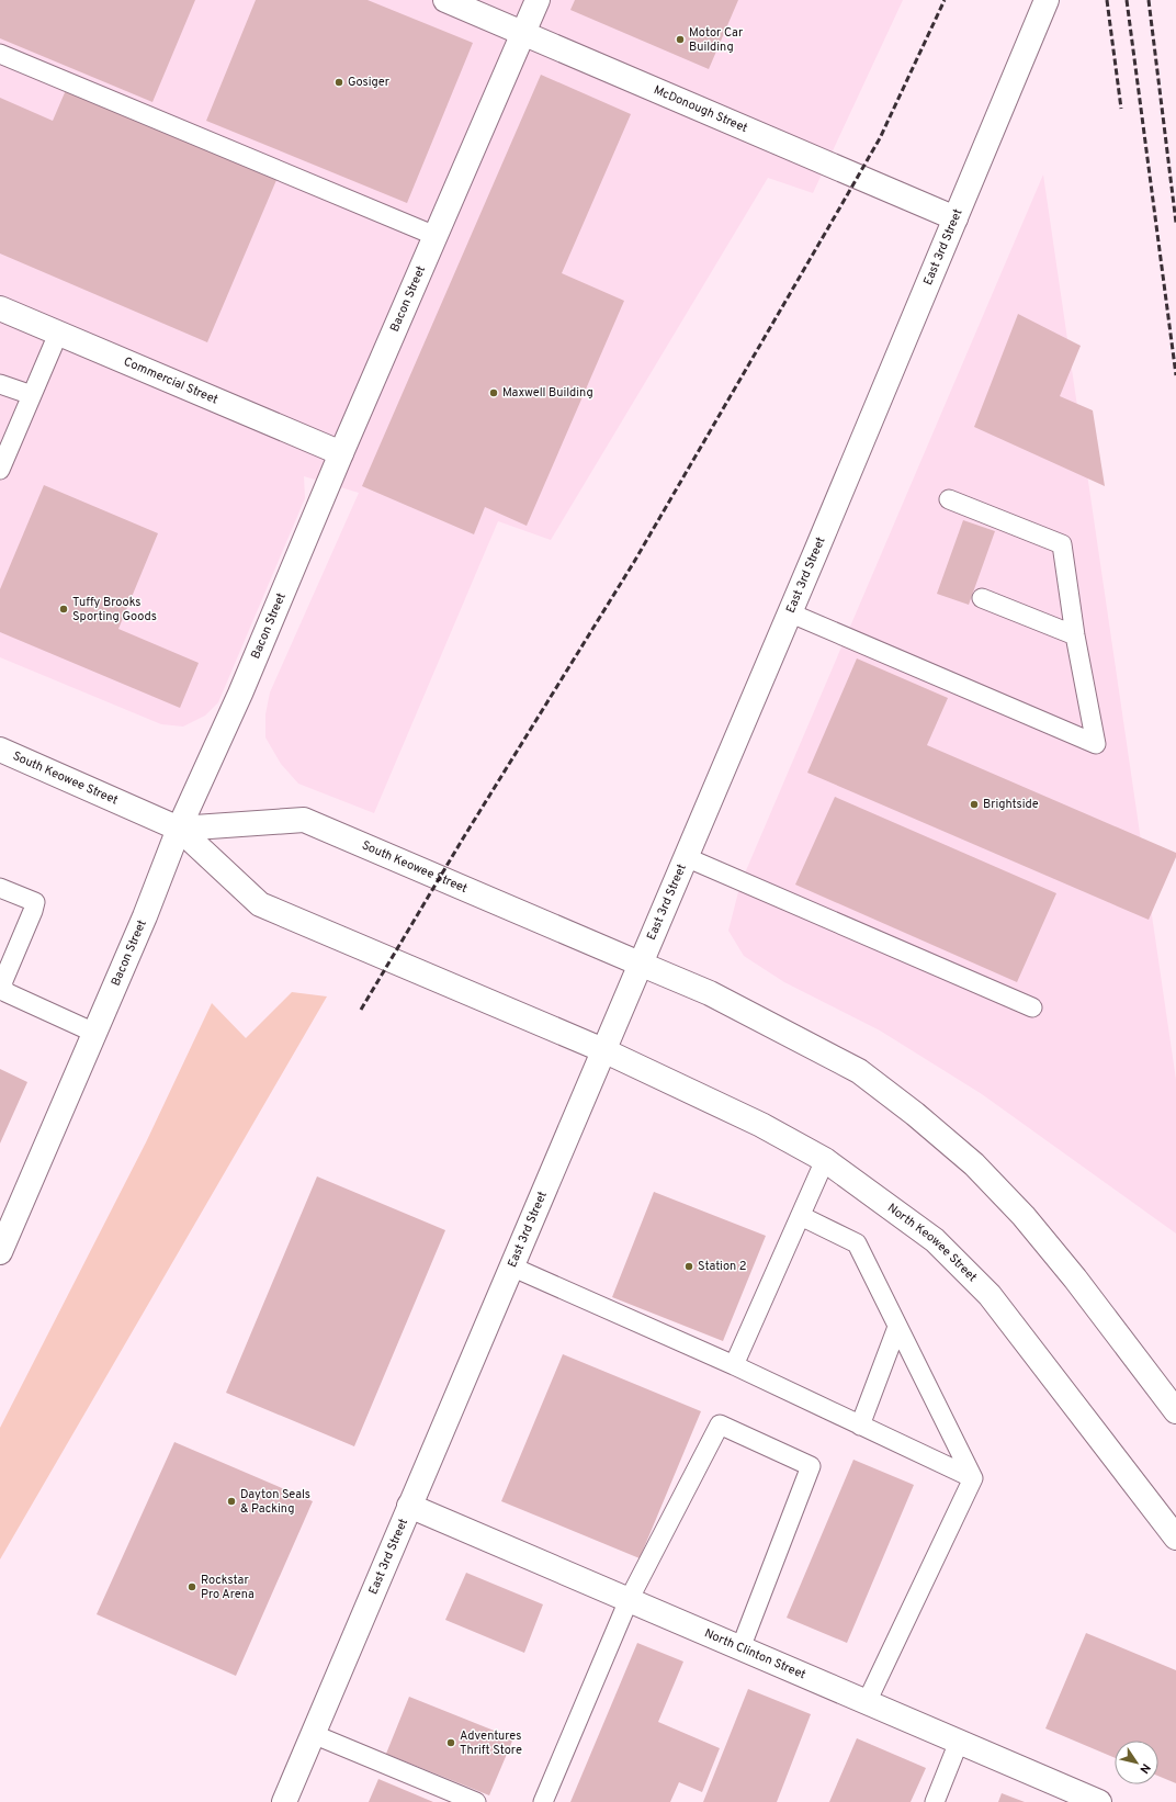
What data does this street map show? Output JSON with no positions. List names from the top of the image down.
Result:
{
  "streets": {
    "main road": [
      "McDonough Street",
      "East 3rd Street",
      "Bacon Street",
      "Commercial Street",
      "South Keowee Street",
      "North Keowee Street",
      "North Clinton Street"
    ]
  },
  "crossings": [
    ["McDonough Street", "East 3rd Street"],
    ["McDonough Street", "Bacon Street"],
    ["East 3rd Street", "South Keowee Street"],
    ["East 3rd Street", "North Keowee Street"],
    ["East 3rd Street", "North Clinton Street"],
    ["Bacon Street", "Commercial Street"],
    ["Bacon Street", "South Keowee Street"],
    ["South Keowee Street", "North Keowee Street"]
  ],
  "places": [
    "Motor Car Building",
    "Gosiger",
    "Maxwell Building",
    "Tuffy Brooks Sporting Goods",
    "Brightside",
    "Station 2",
    "Dayton Seals & Packing",
    "Rockstar Pro Arena",
    "Adventures Thrift Store"
  ],
  "north": "bottom right"
}
